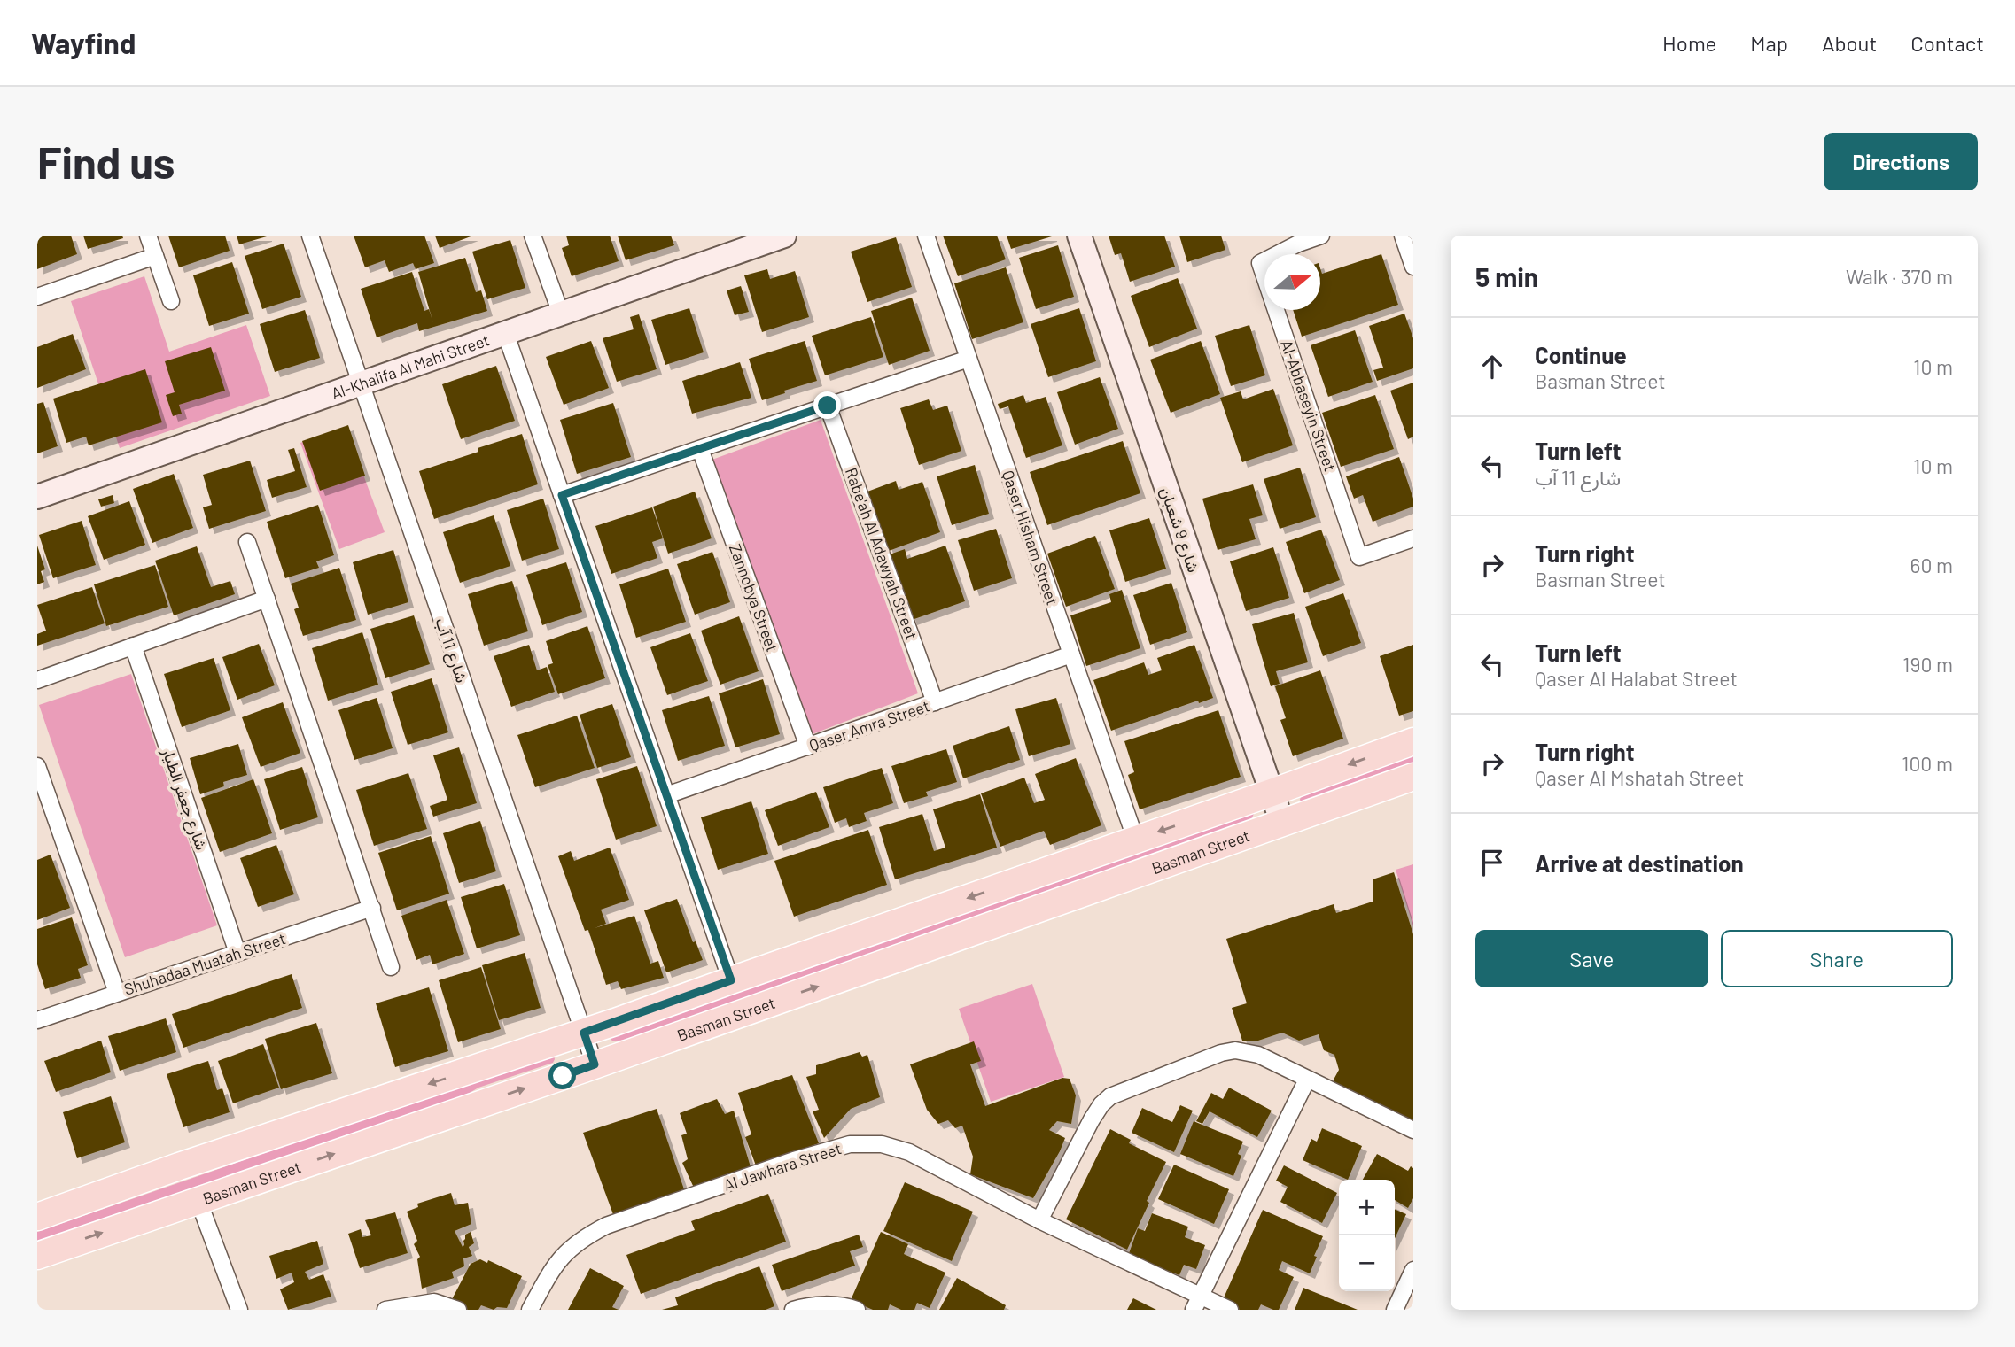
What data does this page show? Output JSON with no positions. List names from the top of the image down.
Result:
{
  "streets": {
    "main road": ["Basman Street"],
    "street": [
      "Al-Khalifa Al Mahi Street",
      "Al-Abbaseyin Street",
      "شارع 9 شعبان",
      "Qaser Hisham Street",
      "Rabe'ah Al Adawyah Street",
      "Zannobya Street",
      "شارع 11 آب",
      "Qaser Amra Street",
      "شارع جعفر الطيار",
      "Shuhadaa Muatah Street",
      "Al Jawhara Street"
    ]
  },
  "crossings": [
    ["Al-Khalifa Al Mahi Street", "شارع 11 آب"],
    ["شارع 9 شعبان", "Basman Street"],
    ["Qaser Hisham Street", "Qaser Amra Street"],
    ["Qaser Hisham Street", "Basman Street"],
    ["Rabe'ah Al Adawyah Street", "Qaser Amra Street"],
    ["Zannobya Street", "Qaser Amra Street"],
    ["شارع 11 آب", "Basman Street"],
    ["شارع جعفر الطيار", "Shuhadaa Muatah Street"]
  ],
  "north": "right",
  "page": {
    "header": "Wayfind",
    "nav": [
      "Home",
      "Map",
      "About",
      "Contact"
    ],
    "buttons": [
      "Directions",
      ["Save", "Share"]
    ],
    "title": "Find us",
    "heading": ["5 min", "Walk · 370 m"],
    "list": [
      ["Continue", "Basman Street", "10 m"],
      ["Turn left", "شارع 11 آب", "10 m"],
      ["Turn right", "Basman Street", "60 m"],
      ["Turn left", "Qaser Al Halabat Street", "190 m"],
      ["Turn right", "Qaser Al Mshatah Street", "100 m"],
      "Arrive at destination"
    ],
    "map_buttons": ["+", "−"]
  }
}
